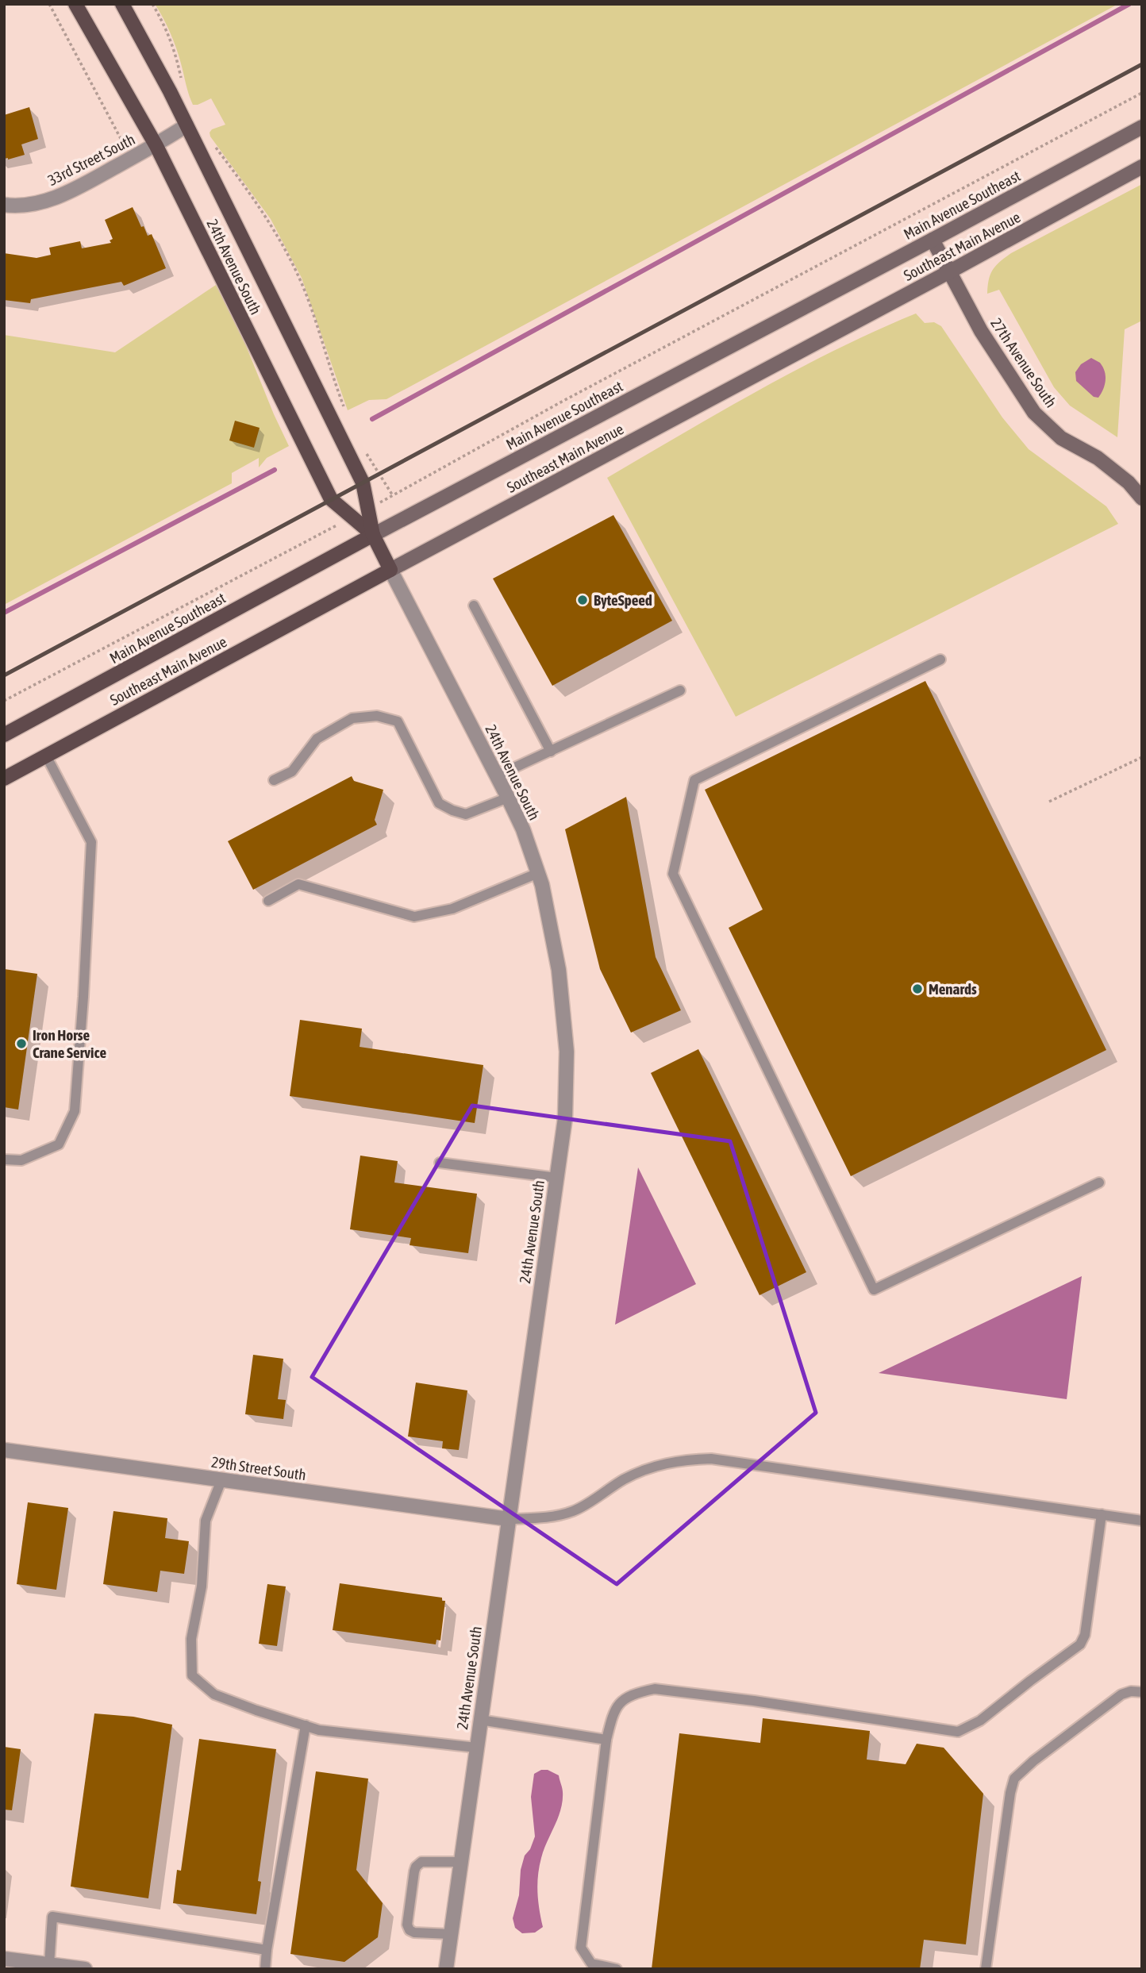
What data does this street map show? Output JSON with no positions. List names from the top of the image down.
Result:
{
  "streets": {
    "main road": [
      "Main Avenue Southeast",
      "Southeast Main Avenue",
      "24th Avenue South",
      "27th Avenue South"
    ],
    "street": ["33rd Street South", "29th Street South"]
  },
  "crossings": [
    ["33rd Street South", "24th Avenue South"],
    ["Main Avenue Southeast", "24th Avenue South"],
    ["Main Avenue Southeast", "27th Avenue South"],
    ["Southeast Main Avenue", "24th Avenue South"],
    ["Southeast Main Avenue", "27th Avenue South"],
    ["24th Avenue South", "29th Street South"]
  ],
  "places": ["ByteSpeed", "Menards", "Iron Horse Crane Service"]
}
